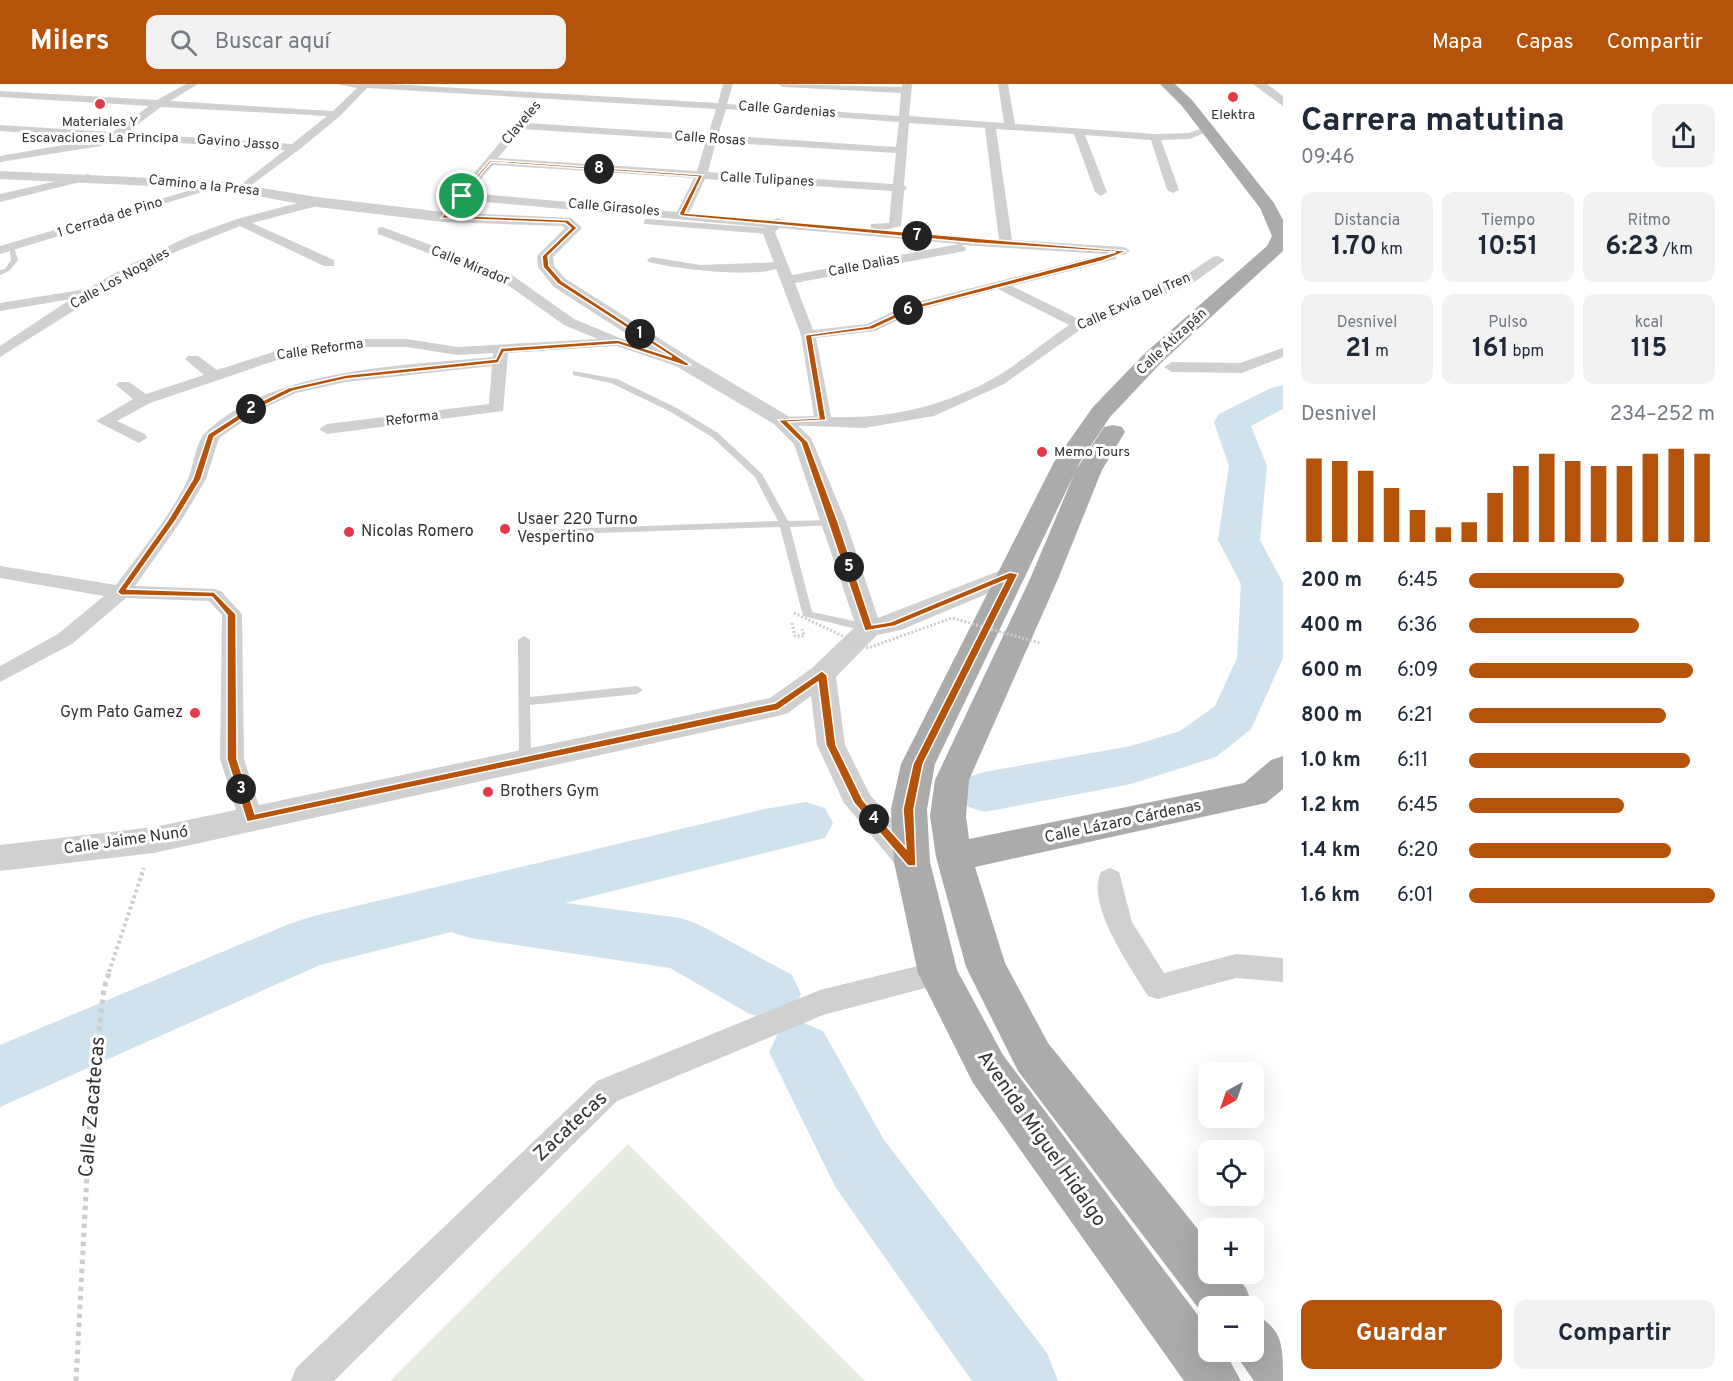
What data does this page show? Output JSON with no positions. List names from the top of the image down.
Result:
{
  "streets": {
    "main road": ["Calle Atizapán", "Calle Lázaro Cárdenas", "Avenida Miguel Hidalgo"],
    "street": [
      "Calle Gardenias",
      "Claveles",
      "Calle Rosas",
      "Gavino Jasso",
      "Calle Tulipanes",
      "Camino a la Presa",
      "Calle Girasoles",
      "1 Cerrada de Pino",
      "Calle Mirador",
      "Calle Dalias",
      "Calle Los Nogales",
      "Calle Exvía Del Tren",
      "Calle Reforma",
      "Reforma",
      "Calle Jaime Nunó",
      "Zacatecas"
    ],
    "path": ["Calle Zacatecas"]
  },
  "crossings": [
    ["Calle Gardenias", "Claveles"],
    ["Calle Gardenias", "Calle Atizapán"],
    ["Claveles", "Calle Rosas"],
    ["Claveles", "Calle Tulipanes"],
    ["Claveles", "Camino a la Presa"],
    ["Claveles", "Calle Girasoles"],
    ["Camino a la Presa", "1 Cerrada de Pino"],
    ["Camino a la Presa", "Calle Los Nogales"],
    ["Calle Girasoles", "Calle Dalias"],
    ["Calle Mirador", "Calle Reforma"],
    ["Calle Atizapán", "Avenida Miguel Hidalgo"],
    ["Calle Reforma", "Reforma"],
    ["Calle Jaime Nunó", "Calle Zacatecas"],
    ["Zacatecas", "Avenida Miguel Hidalgo"]
  ],
  "places": [
    "Elektra",
    "Materiales Y Escavaciones La Principa",
    "Memo Tours",
    "Usaer 220 Turno Vespertino",
    "Nicolas Romero",
    "Gym Pato Gamez",
    "Brothers Gym"
  ],
  "north": "bottom left",
  "page": {
    "header": "Milers",
    "search": "Buscar aquí",
    "nav": ["Mapa", "Capas", "Compartir"],
    "heading": ["Carrera matutina", "09:46"],
    "pins": [
      "8",
      "7",
      "6",
      "1",
      "2",
      "5",
      "3",
      "4"
    ],
    "stats": [
      ["Distancia", "1.70 km"],
      ["Tiempo", "10:51"],
      ["Ritmo", "6:23 /km"],
      ["Desnivel", "21 m"],
      ["Pulso", "161 bpm"],
      ["kcal", "115"]
    ],
    "chart": ["Desnivel", "234–252 m"],
    "list": [
      {
        "name": "200 m",
        "note": "6:45"
      },
      {
        "name": "400 m",
        "note": "6:36"
      },
      {
        "name": "600 m",
        "note": "6:09"
      },
      {
        "name": "800 m",
        "note": "6:21"
      },
      {
        "name": "1.0 km",
        "note": "6:11"
      },
      {
        "name": "1.2 km",
        "note": "6:45"
      },
      {
        "name": "1.4 km",
        "note": "6:20"
      },
      {
        "name": "1.6 km",
        "note": "6:01"
      }
    ],
    "map_buttons": ["+", "−"],
    "buttons": ["Guardar", "Compartir"]
  }
}
